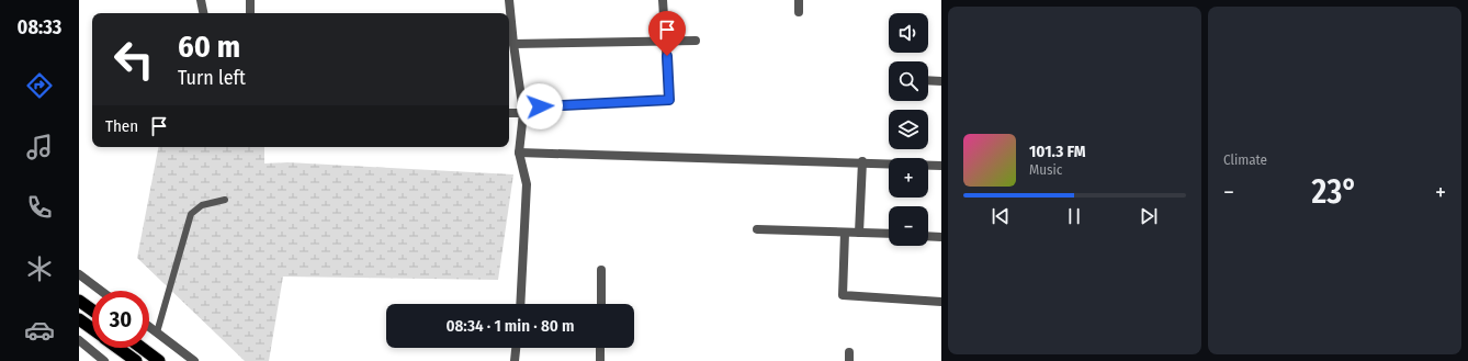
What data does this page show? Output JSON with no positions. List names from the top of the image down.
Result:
{
  "page": {
    "tabs": "08:33",
    "tile": "Climate",
    "map_buttons": ["+", "−"],
    "turn": ["60 m", "Turn left"],
    "then": "Then",
    "song": ["101.3 FM", "Music"],
    "heat": ["−", "23°", "+"],
    "limit": "30",
    "trip": "08:34 · 1 min · 80 m"
  }
}
